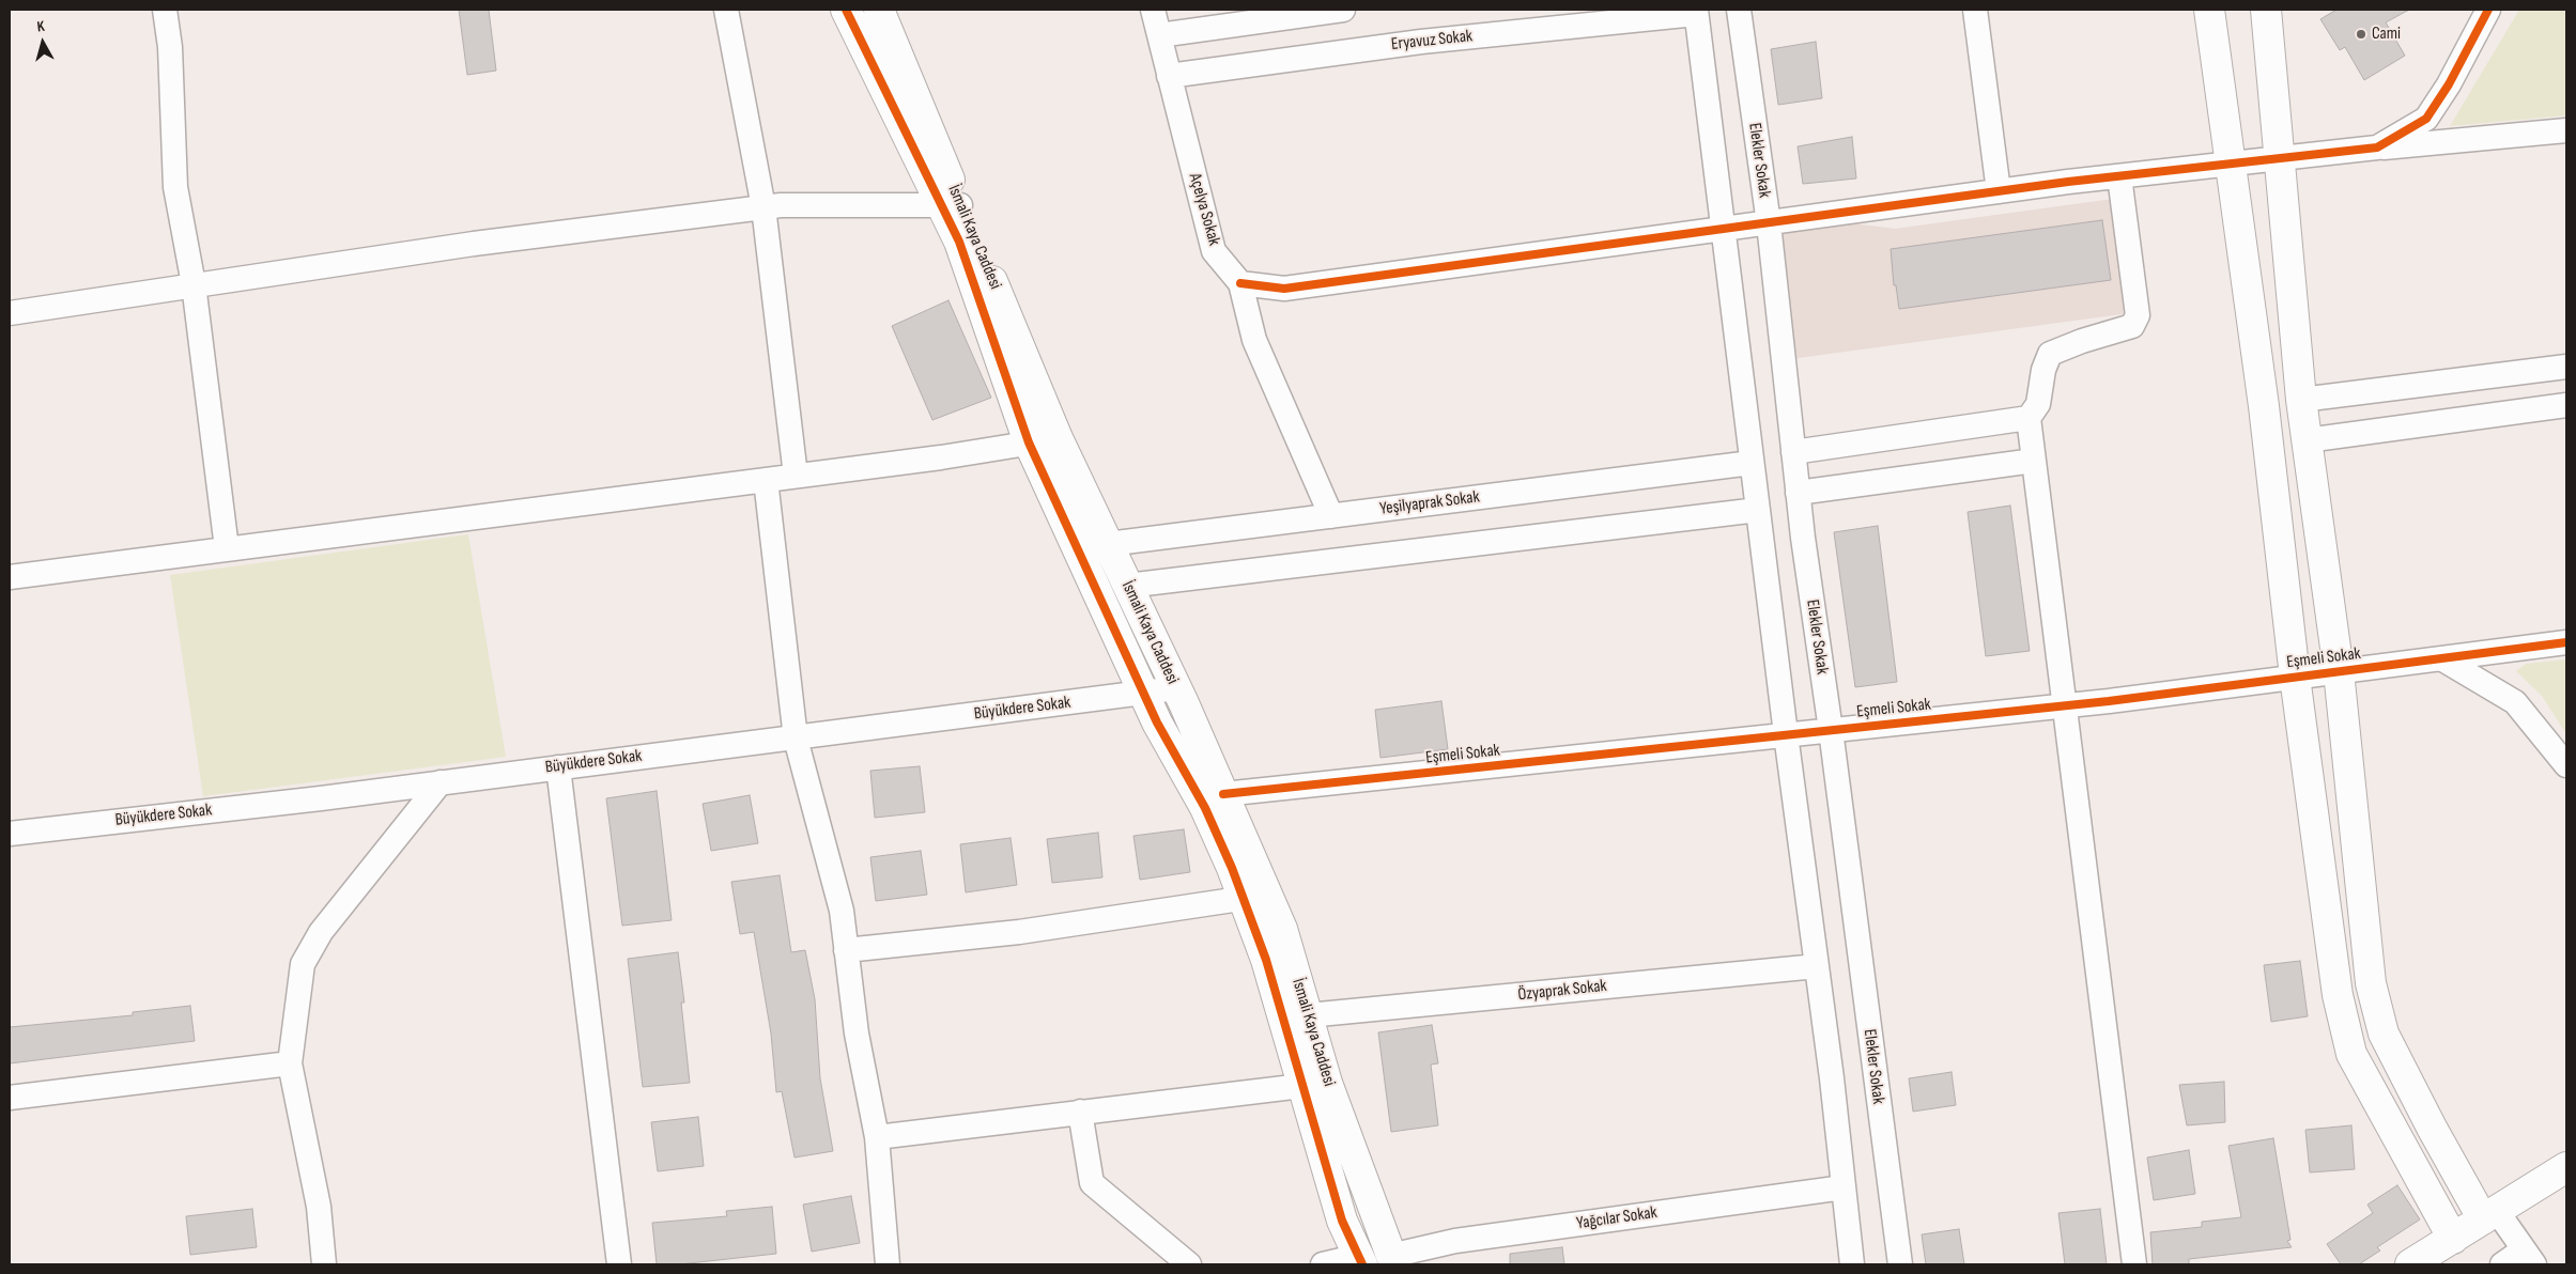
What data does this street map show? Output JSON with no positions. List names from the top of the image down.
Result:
{
  "streets": {
    "street": [
      "Eryavuz Sokak",
      "Elekler Sokak",
      "Açelya Sokak",
      "İsmali Kaya Caddesi",
      "Yeşilyaprak Sokak",
      "Eşmeli Sokak",
      "Büyükdere Sokak",
      "Özyaprak Sokak",
      "Yağcılar Sokak"
    ]
  },
  "crossings": [
    ["Eryavuz Sokak", "Açelya Sokak"],
    ["Elekler Sokak", "Eşmeli Sokak"],
    ["Açelya Sokak", "Yeşilyaprak Sokak"],
    ["İsmali Kaya Caddesi", "Yeşilyaprak Sokak"],
    ["İsmali Kaya Caddesi", "Eşmeli Sokak"],
    ["İsmali Kaya Caddesi", "Büyükdere Sokak"],
    ["İsmali Kaya Caddesi", "Özyaprak Sokak"],
    ["İsmali Kaya Caddesi", "Yağcılar Sokak"]
  ],
  "places": ["Cami"],
  "north": "top"
}
